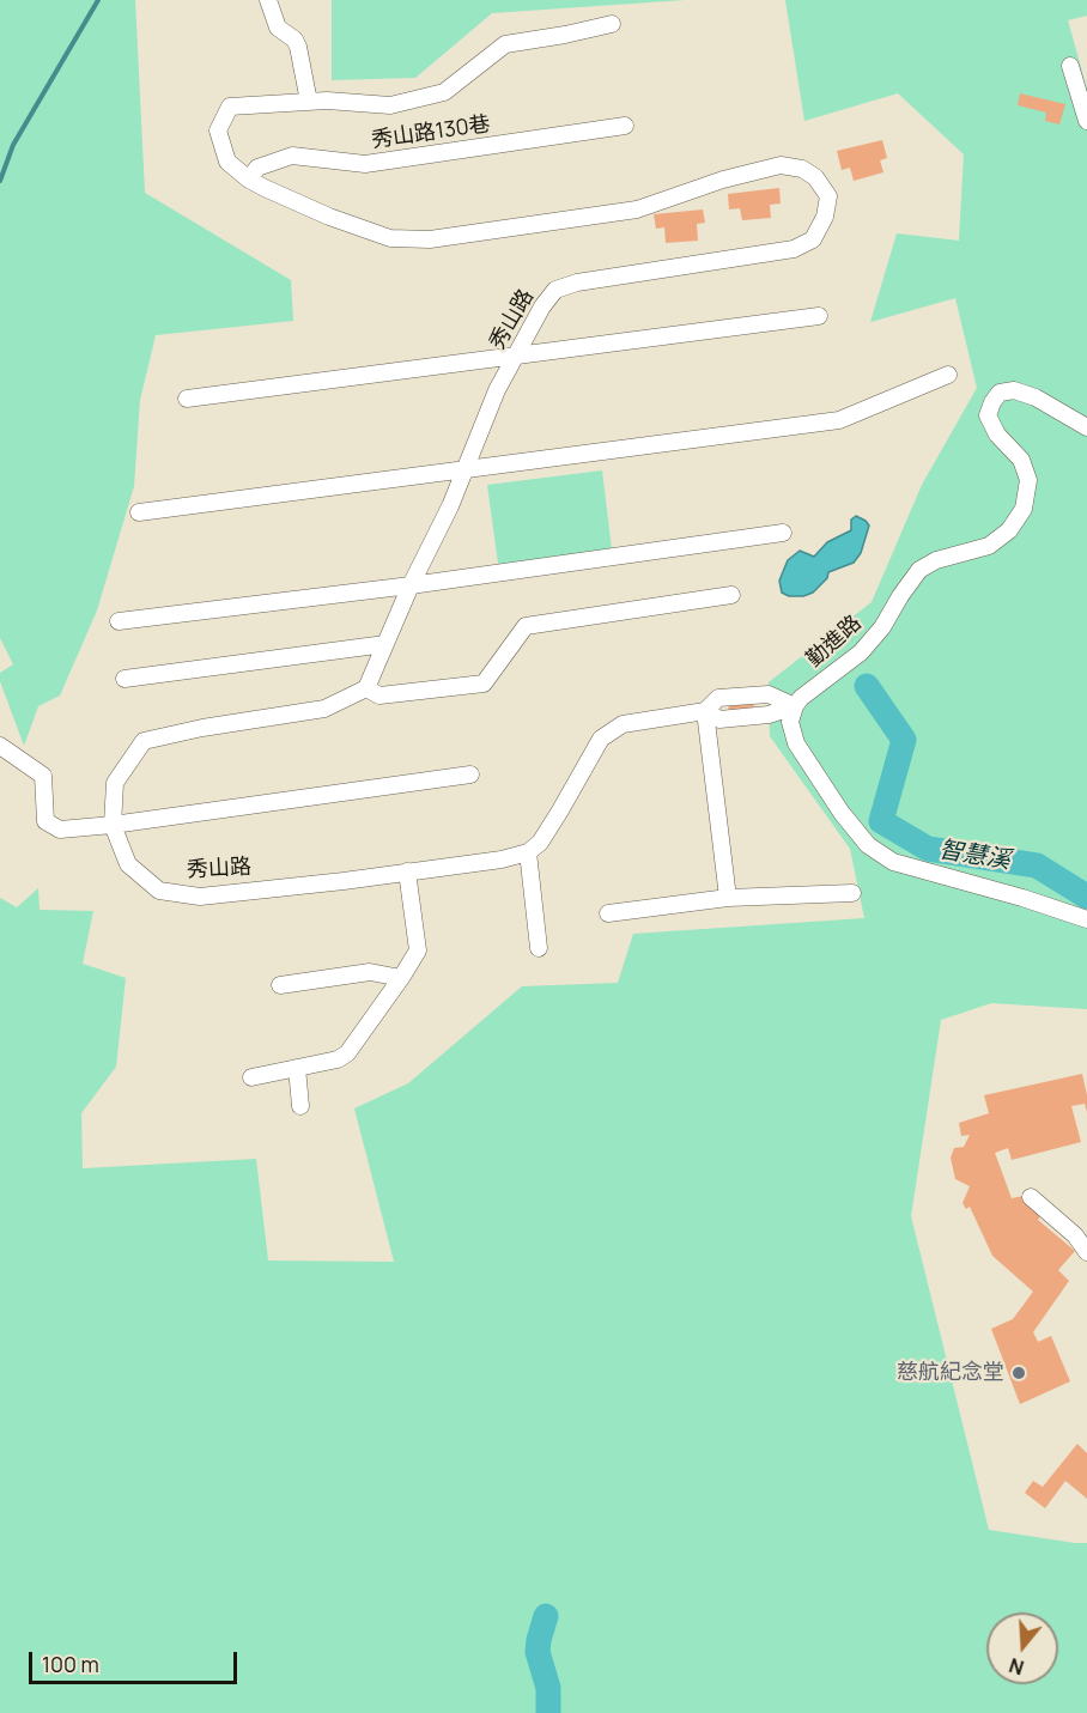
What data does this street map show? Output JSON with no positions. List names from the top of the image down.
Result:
{
  "streets": {
    "street": ["秀山路130巷", "秀山路", "勤進路"]
  },
  "crossings": [
    ["秀山路130巷", "秀山路"]
  ],
  "water": ["智慧溪"],
  "places": ["慈航紀念堂"],
  "scale_bar": "100 m",
  "north": "bottom"
}
